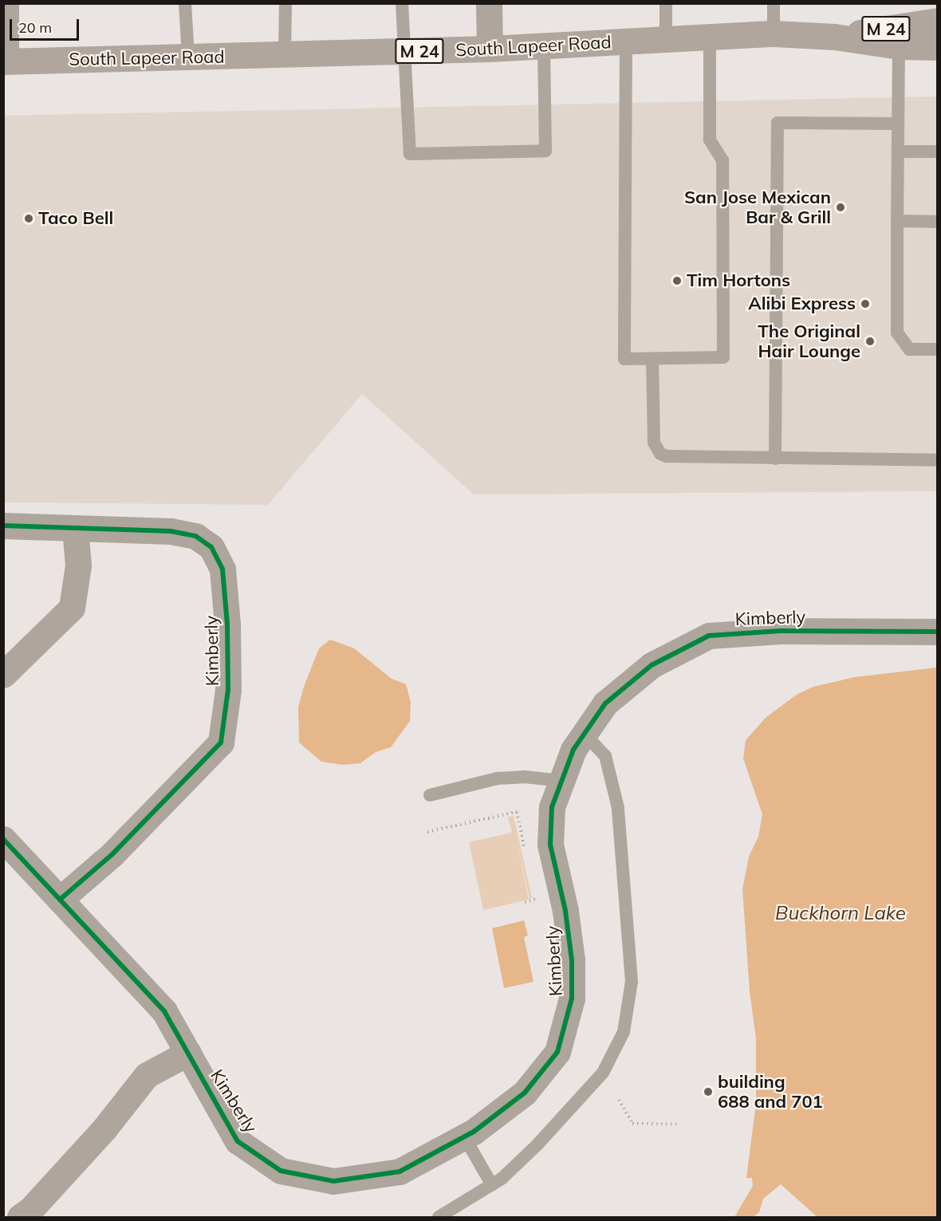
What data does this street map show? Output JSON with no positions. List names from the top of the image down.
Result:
{
  "streets": {
    "main road": ["M 24", "South Lapeer Road"],
    "street": ["Kimberly"]
  },
  "water": ["Buckhorn Lake"],
  "places": [
    "San Jose Mexican Bar & Grill",
    "Taco Bell",
    "Tim Hortons",
    "Alibi Express",
    "The Original Hair Lounge",
    "building 688 and 701"
  ],
  "scale_bar": "20 m"
}
